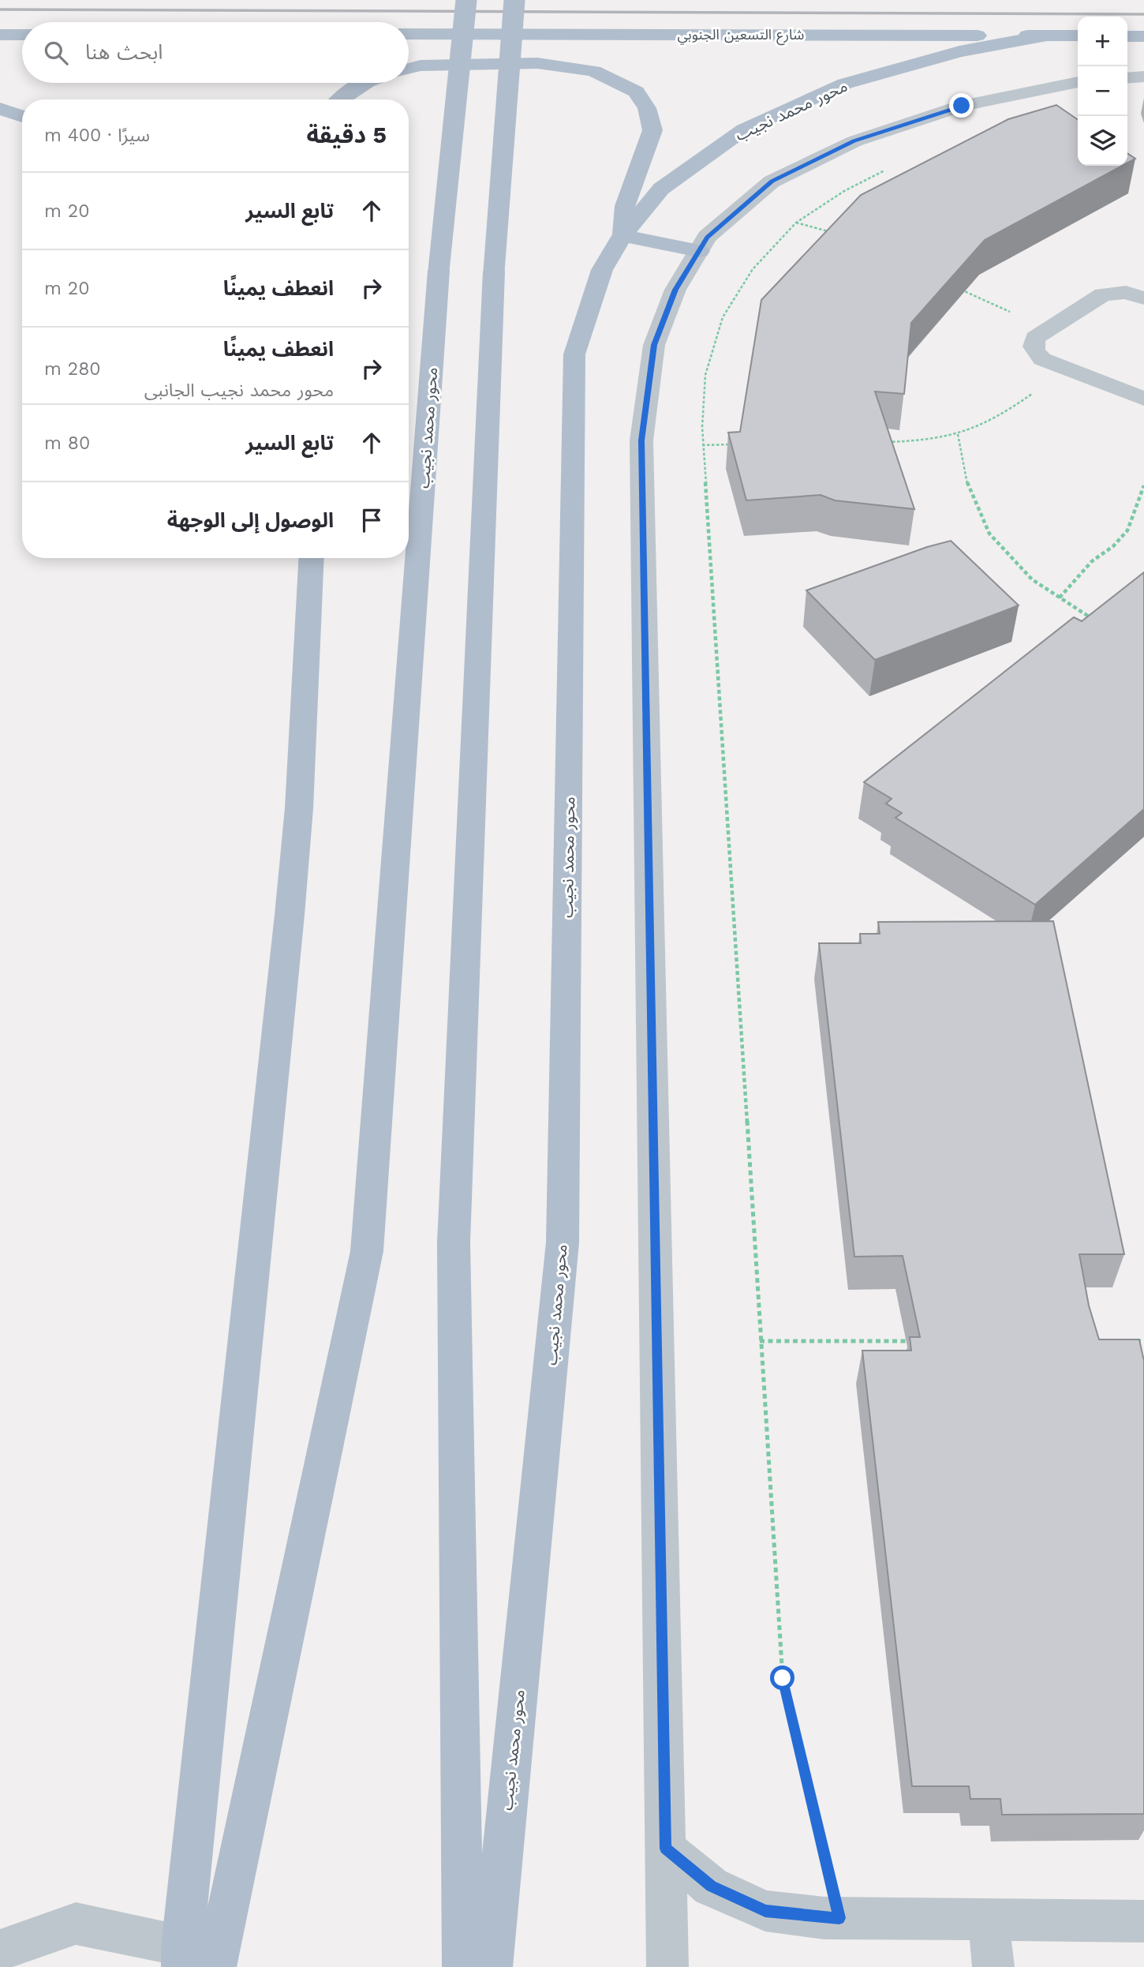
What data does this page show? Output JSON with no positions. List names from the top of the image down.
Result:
{
  "streets": {
    "main road": ["شارع التسعين الجنوبي", "محور محمد نجيب"]
  },
  "crossings": [
    ["شارع التسعين الجنوبي", "محور محمد نجيب"]
  ],
  "page": {
    "map_buttons": ["+", "−"],
    "search": "ابحث هنا",
    "heading": ["5 دقيقة", "سيرًا · 400 m"],
    "list": [
      ["تابع السير", "20 m"],
      ["انعطف يمينًا", "20 m"],
      ["انعطف يمينًا", "محور محمد نجيب الجانبى", "280 m"],
      ["تابع السير", "80 m"],
      "الوصول إلى الوجهة"
    ]
  }
}
